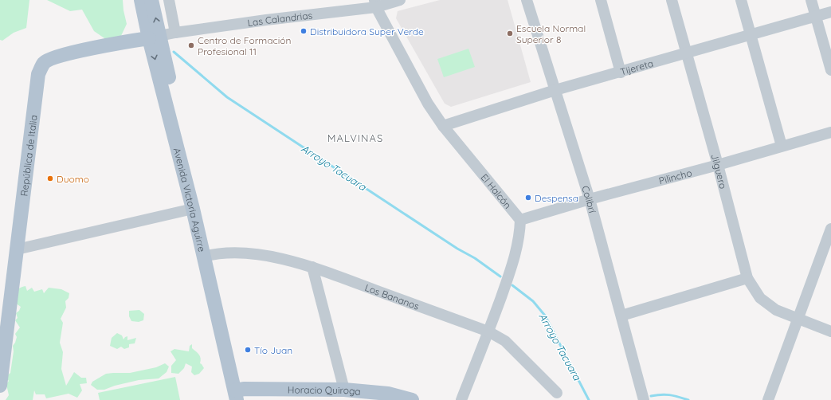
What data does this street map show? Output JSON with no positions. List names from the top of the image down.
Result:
{
  "streets": {
    "main road": ["República de Italia", "Avenida Victoria Aguirre", "Horacio Quiroga"],
    "street": [
      "Las Calandrias",
      "Tijereta",
      "Jilguero",
      "Pilincho",
      "El Halcón",
      "Colibrí",
      "Los Bananos"
    ]
  },
  "crossings": [
    ["Las Calandrias", "República de Italia"],
    ["Las Calandrias", "El Halcón"],
    ["Las Calandrias", "Avenida Victoria Aguirre"],
    ["Tijereta", "Jilguero"],
    ["Tijereta", "El Halcón"],
    ["Tijereta", "Colibrí"],
    ["República de Italia", "Avenida Victoria Aguirre"],
    ["Jilguero", "Pilincho"],
    ["Pilincho", "El Halcón"],
    ["Pilincho", "Colibrí"],
    ["Avenida Victoria Aguirre", "Los Bananos"],
    ["Avenida Victoria Aguirre", "Horacio Quiroga"]
  ],
  "districts": ["MALVINAS"],
  "water": ["Arroyo Tacuara"],
  "places": [
    "Distribuidora Super Verde",
    "Escuela Normal Superior 8",
    "Centro de Formación Profesional 11",
    "Duomo",
    "Despensa",
    "Tío Juan"
  ]
}
